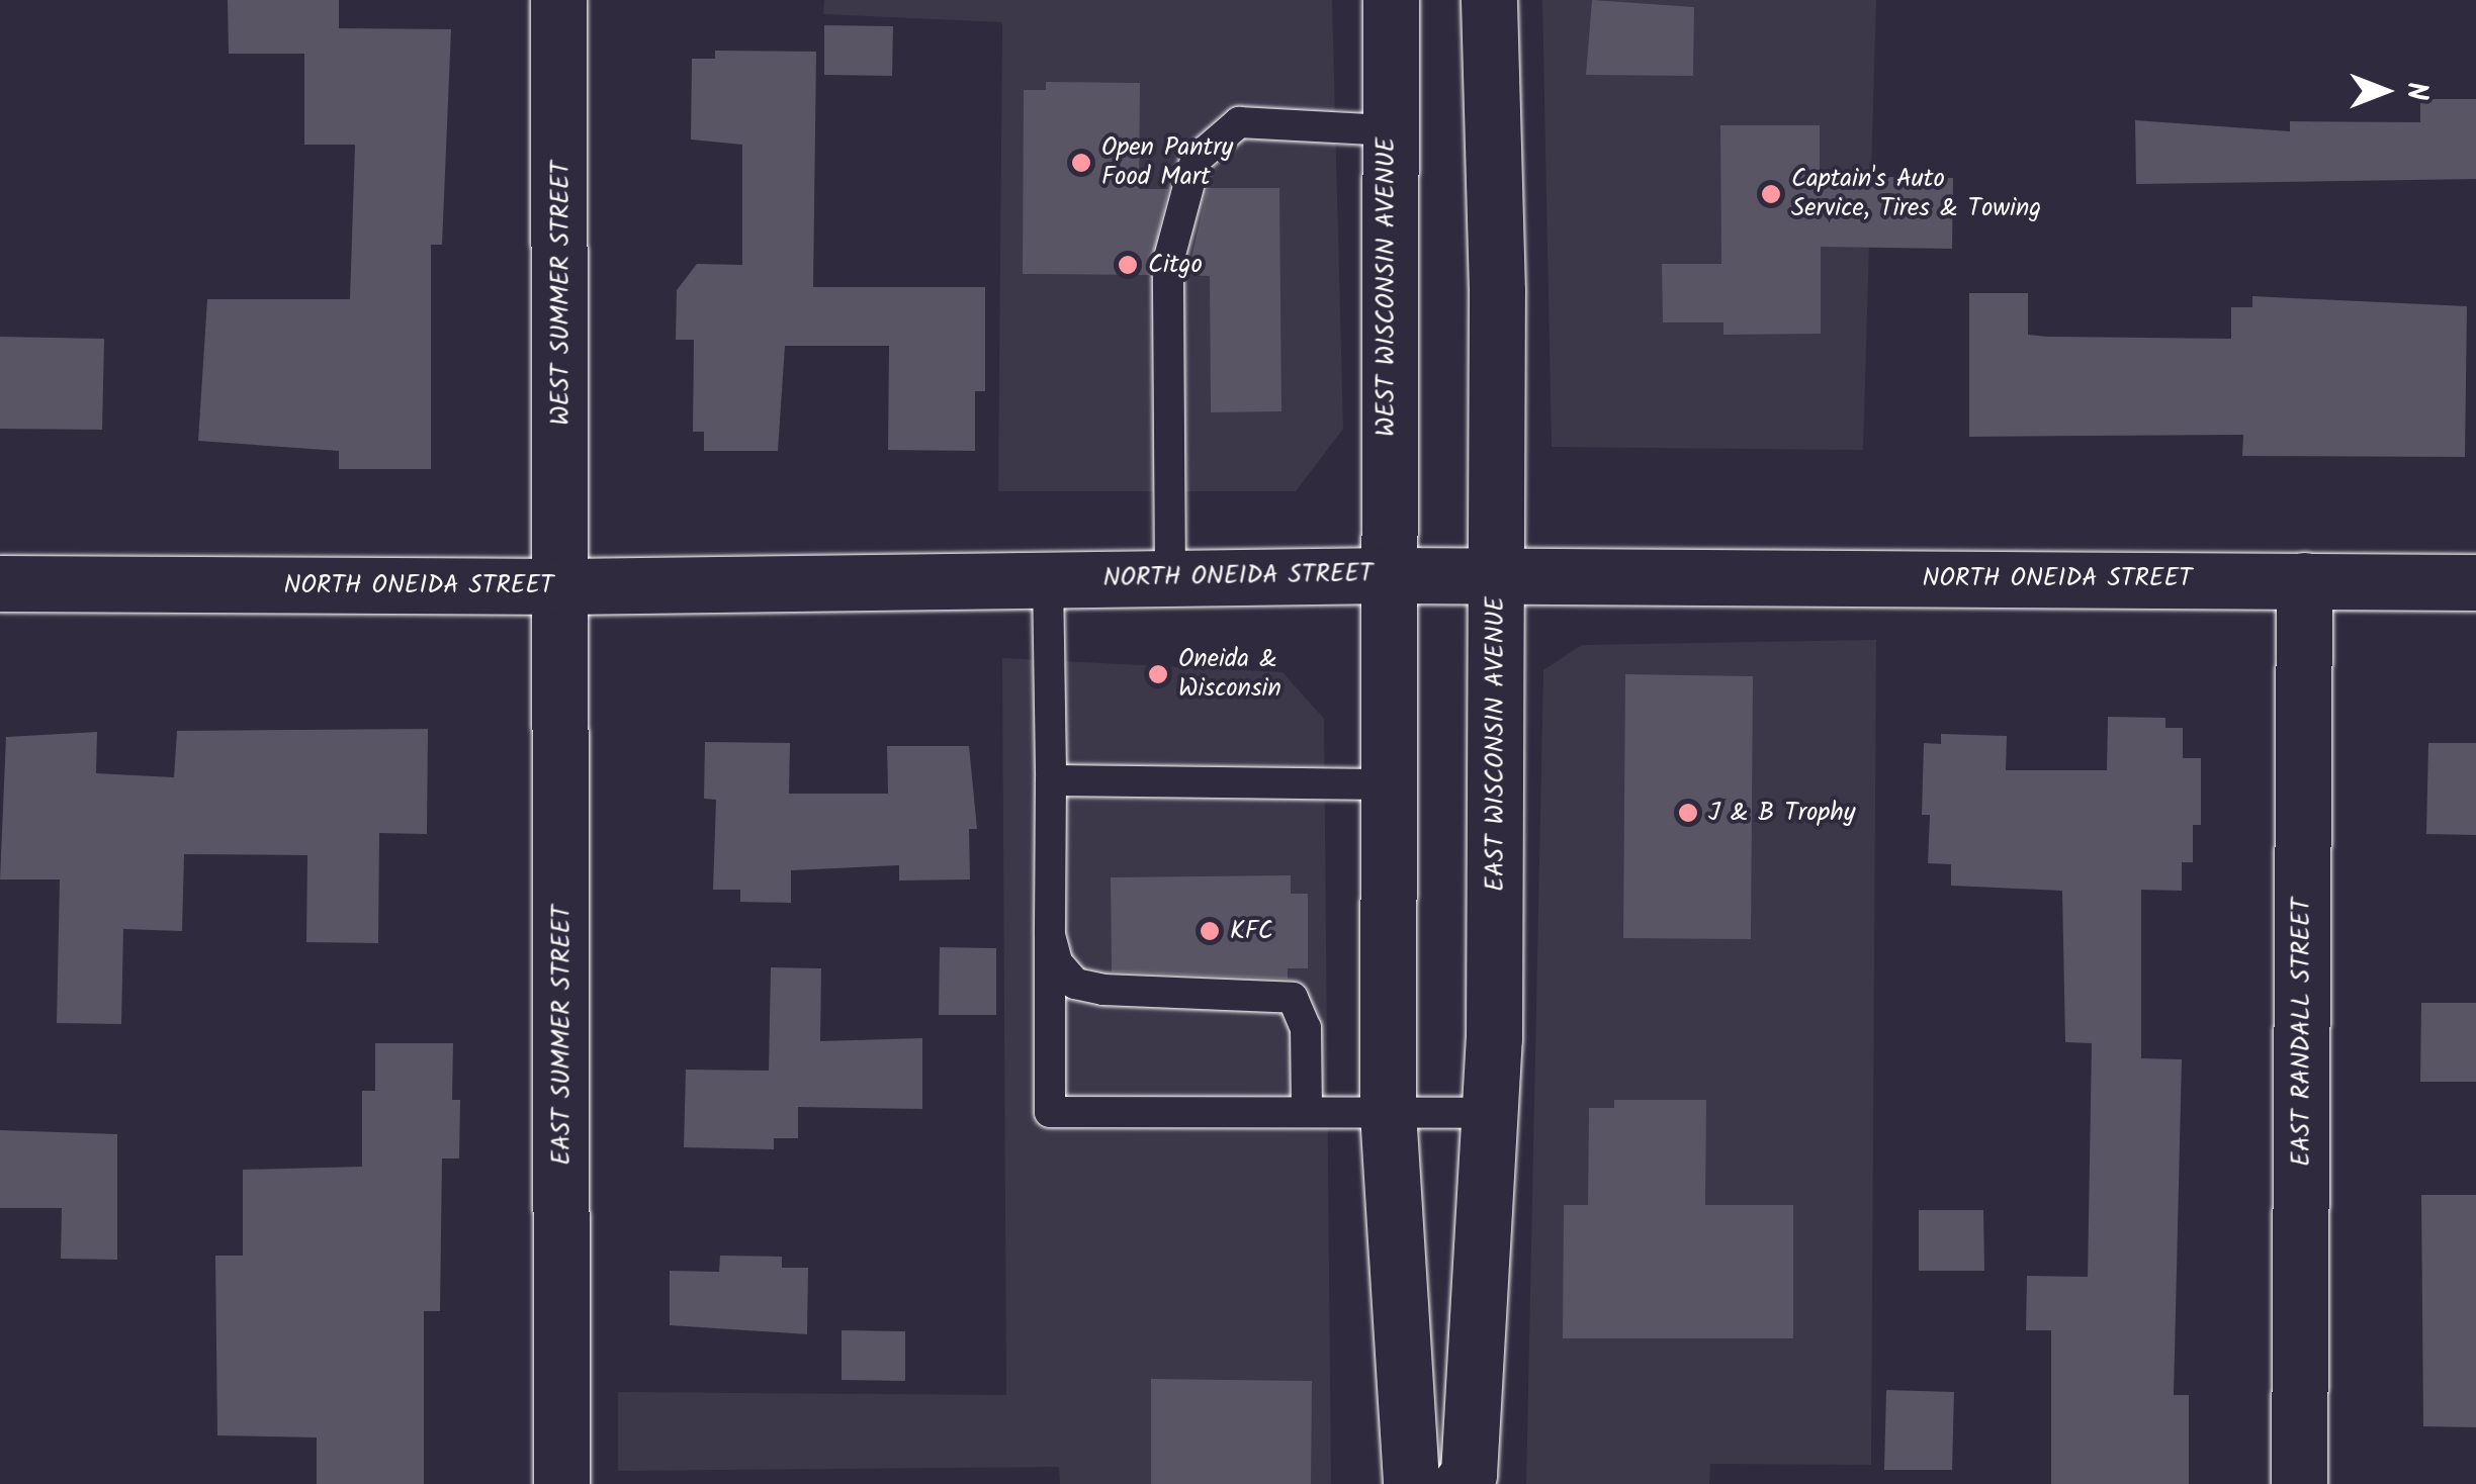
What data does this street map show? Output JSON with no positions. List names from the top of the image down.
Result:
{
  "streets": {
    "main road": [
      "WEST WISCONSIN AVENUE",
      "WEST SUMMER STREET",
      "NORTH ONEIDA STREET",
      "EAST WISCONSIN AVENUE",
      "EAST RANDALL STREET",
      "EAST SUMMER STREET"
    ]
  },
  "crossings": [
    ["WEST WISCONSIN AVENUE", "NORTH ONEIDA STREET"],
    ["WEST SUMMER STREET", "NORTH ONEIDA STREET"],
    ["WEST SUMMER STREET", "EAST SUMMER STREET"],
    ["NORTH ONEIDA STREET", "EAST WISCONSIN AVENUE"],
    ["NORTH ONEIDA STREET", "EAST RANDALL STREET"],
    ["NORTH ONEIDA STREET", "EAST SUMMER STREET"]
  ],
  "places": [
    "Open Pantry Food Mart",
    "Captain's Auto Service, Tires & Towing",
    "Citgo",
    "Oneida & Wisconsin",
    "J & B Trophy",
    "KFC"
  ],
  "north": "right"
}
